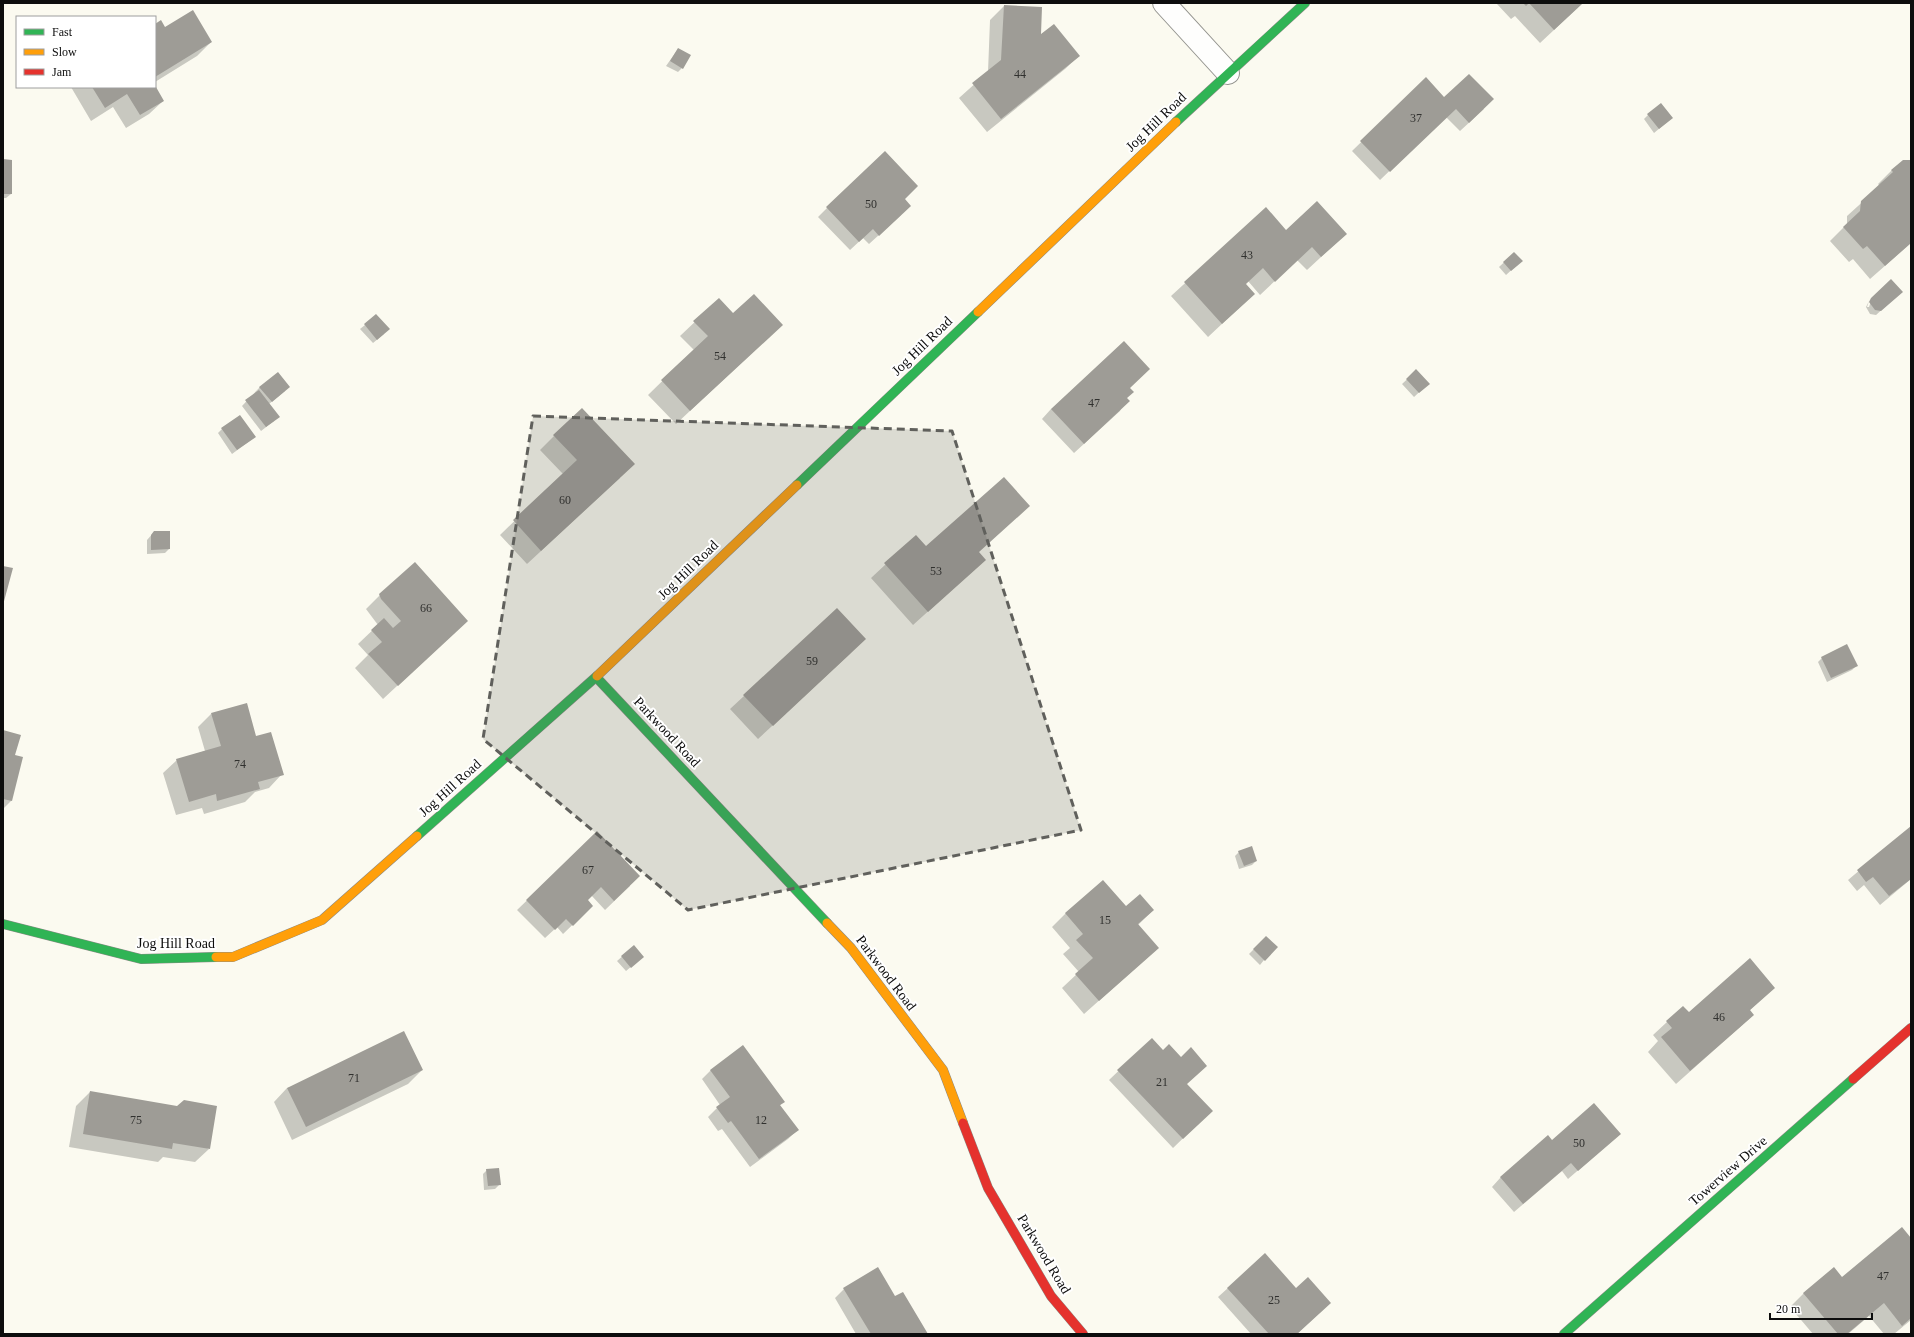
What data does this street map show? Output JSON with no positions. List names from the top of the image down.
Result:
{
  "streets": {
    "street": ["Jog Hill Road", "Parkwood Road", "Towerview Drive"]
  },
  "crossings": [
    ["Jog Hill Road", "Parkwood Road"]
  ],
  "house_numbers": [
    "44",
    "37",
    "50",
    "43",
    "54",
    "47",
    "60",
    "53",
    "66",
    "59",
    "74",
    "67",
    "15",
    "46",
    "71",
    "21",
    "75",
    "12",
    "50",
    "47",
    "25"
  ],
  "legend": ["Fast", "Slow", "Jam"],
  "scale_bar": "20 m"
}
